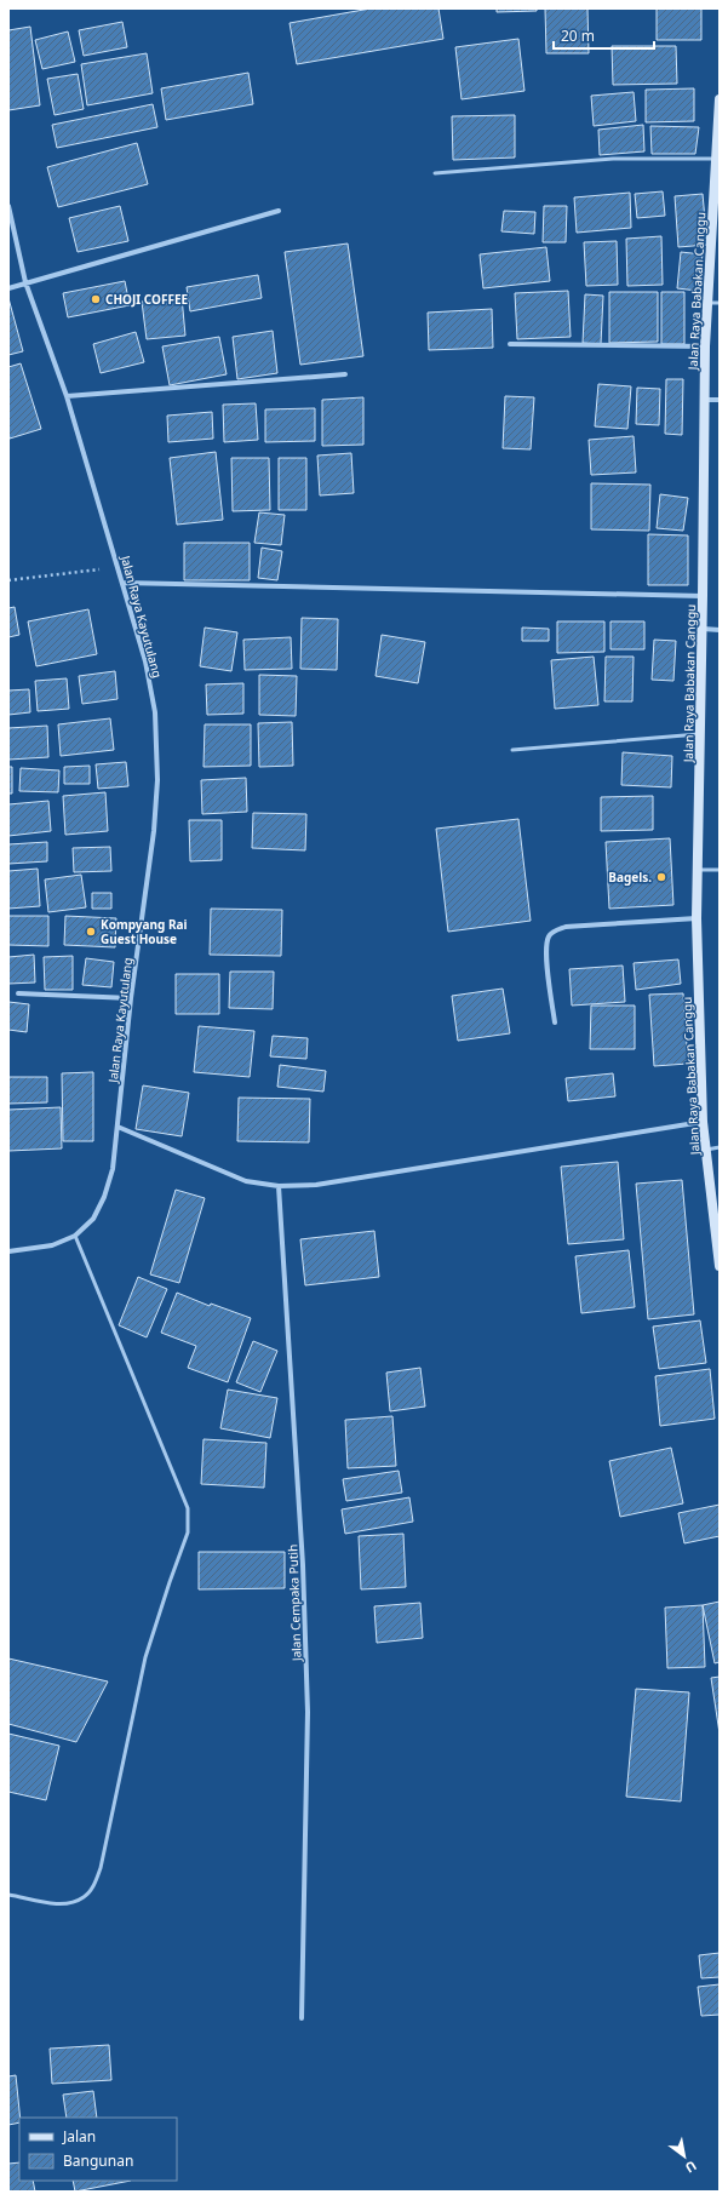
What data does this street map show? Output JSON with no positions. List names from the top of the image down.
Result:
{
  "streets": {
    "street": ["Jalan Raya Babakan Canggu", "Jalan Raya Kayutulang", "Jalan Cempaka Putih"]
  },
  "places": ["CHOJI COFFEE", "Bagels.", "Kompyang Rai Guest House"],
  "legend": ["Jalan", "Bangunan"],
  "scale_bar": "20 m",
  "north": "bottom right"
}
